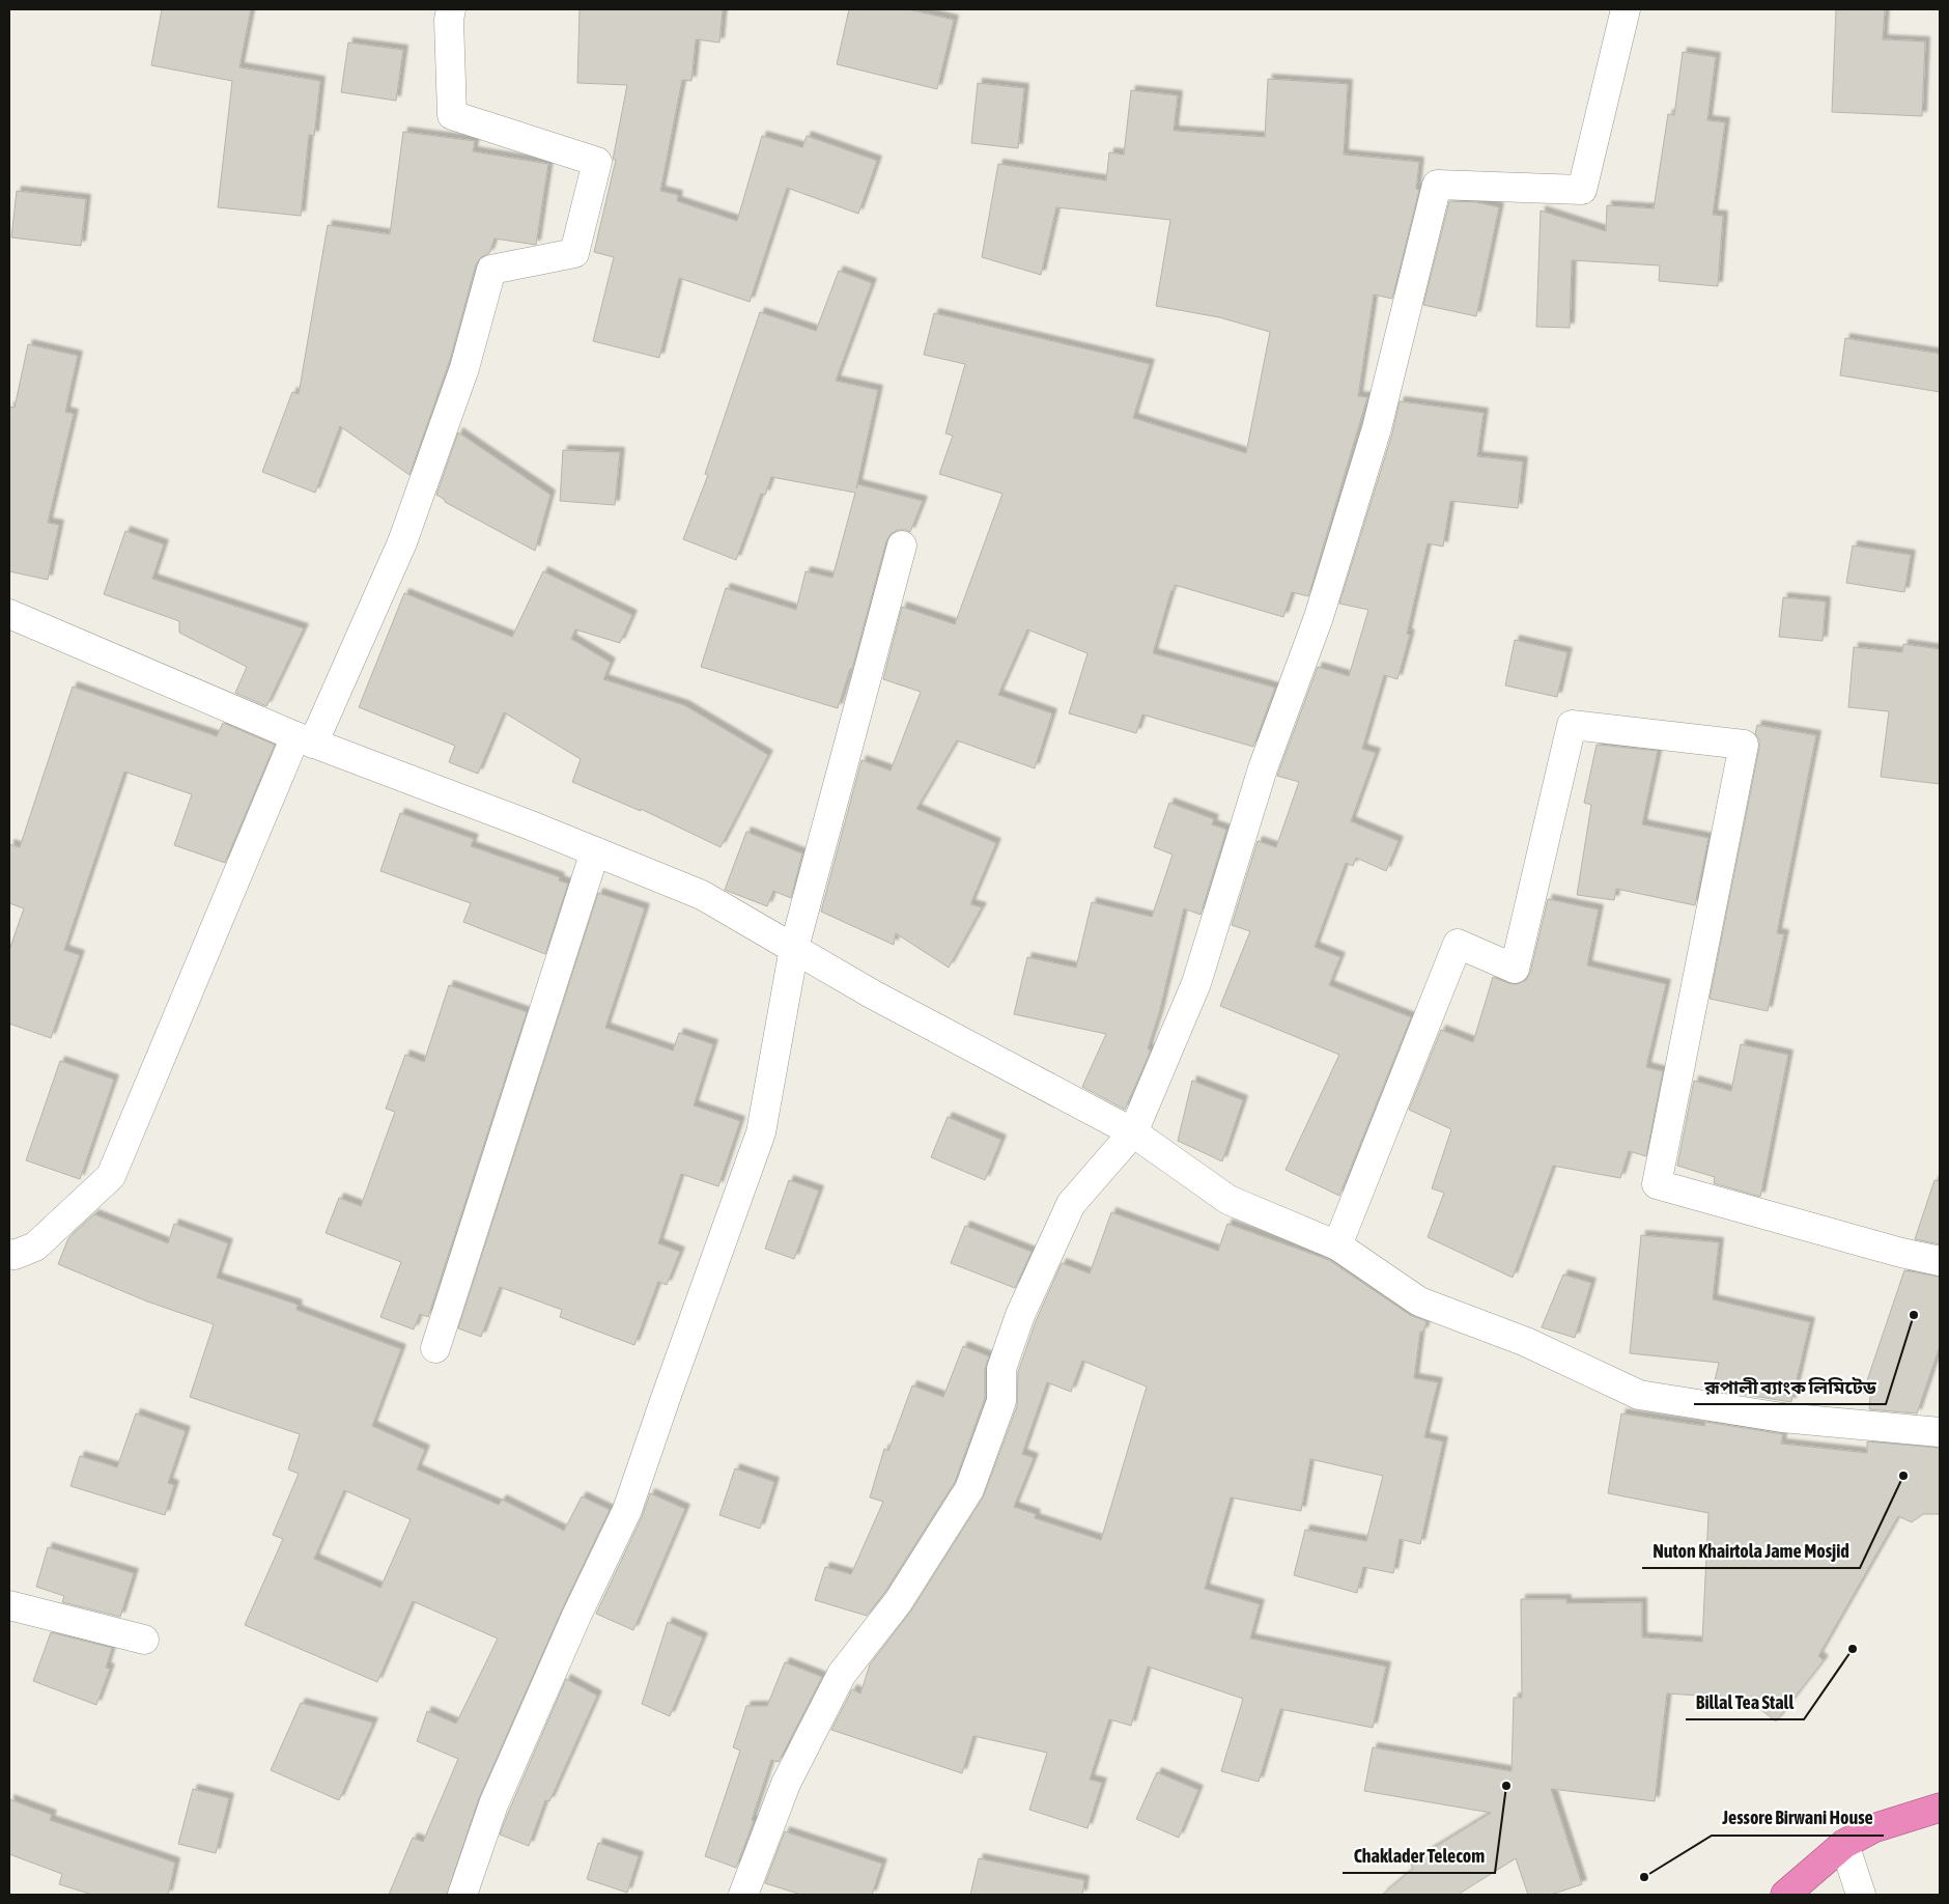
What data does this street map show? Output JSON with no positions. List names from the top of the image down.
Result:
{
  "places": [
    "রূপালী ব্যাংক লিমিটেড",
    "Nuton Khairtola Jame Mosjid",
    "Billal Tea Stall",
    "Chaklader Telecom",
    "Jessore Birwani House"
  ]
}
